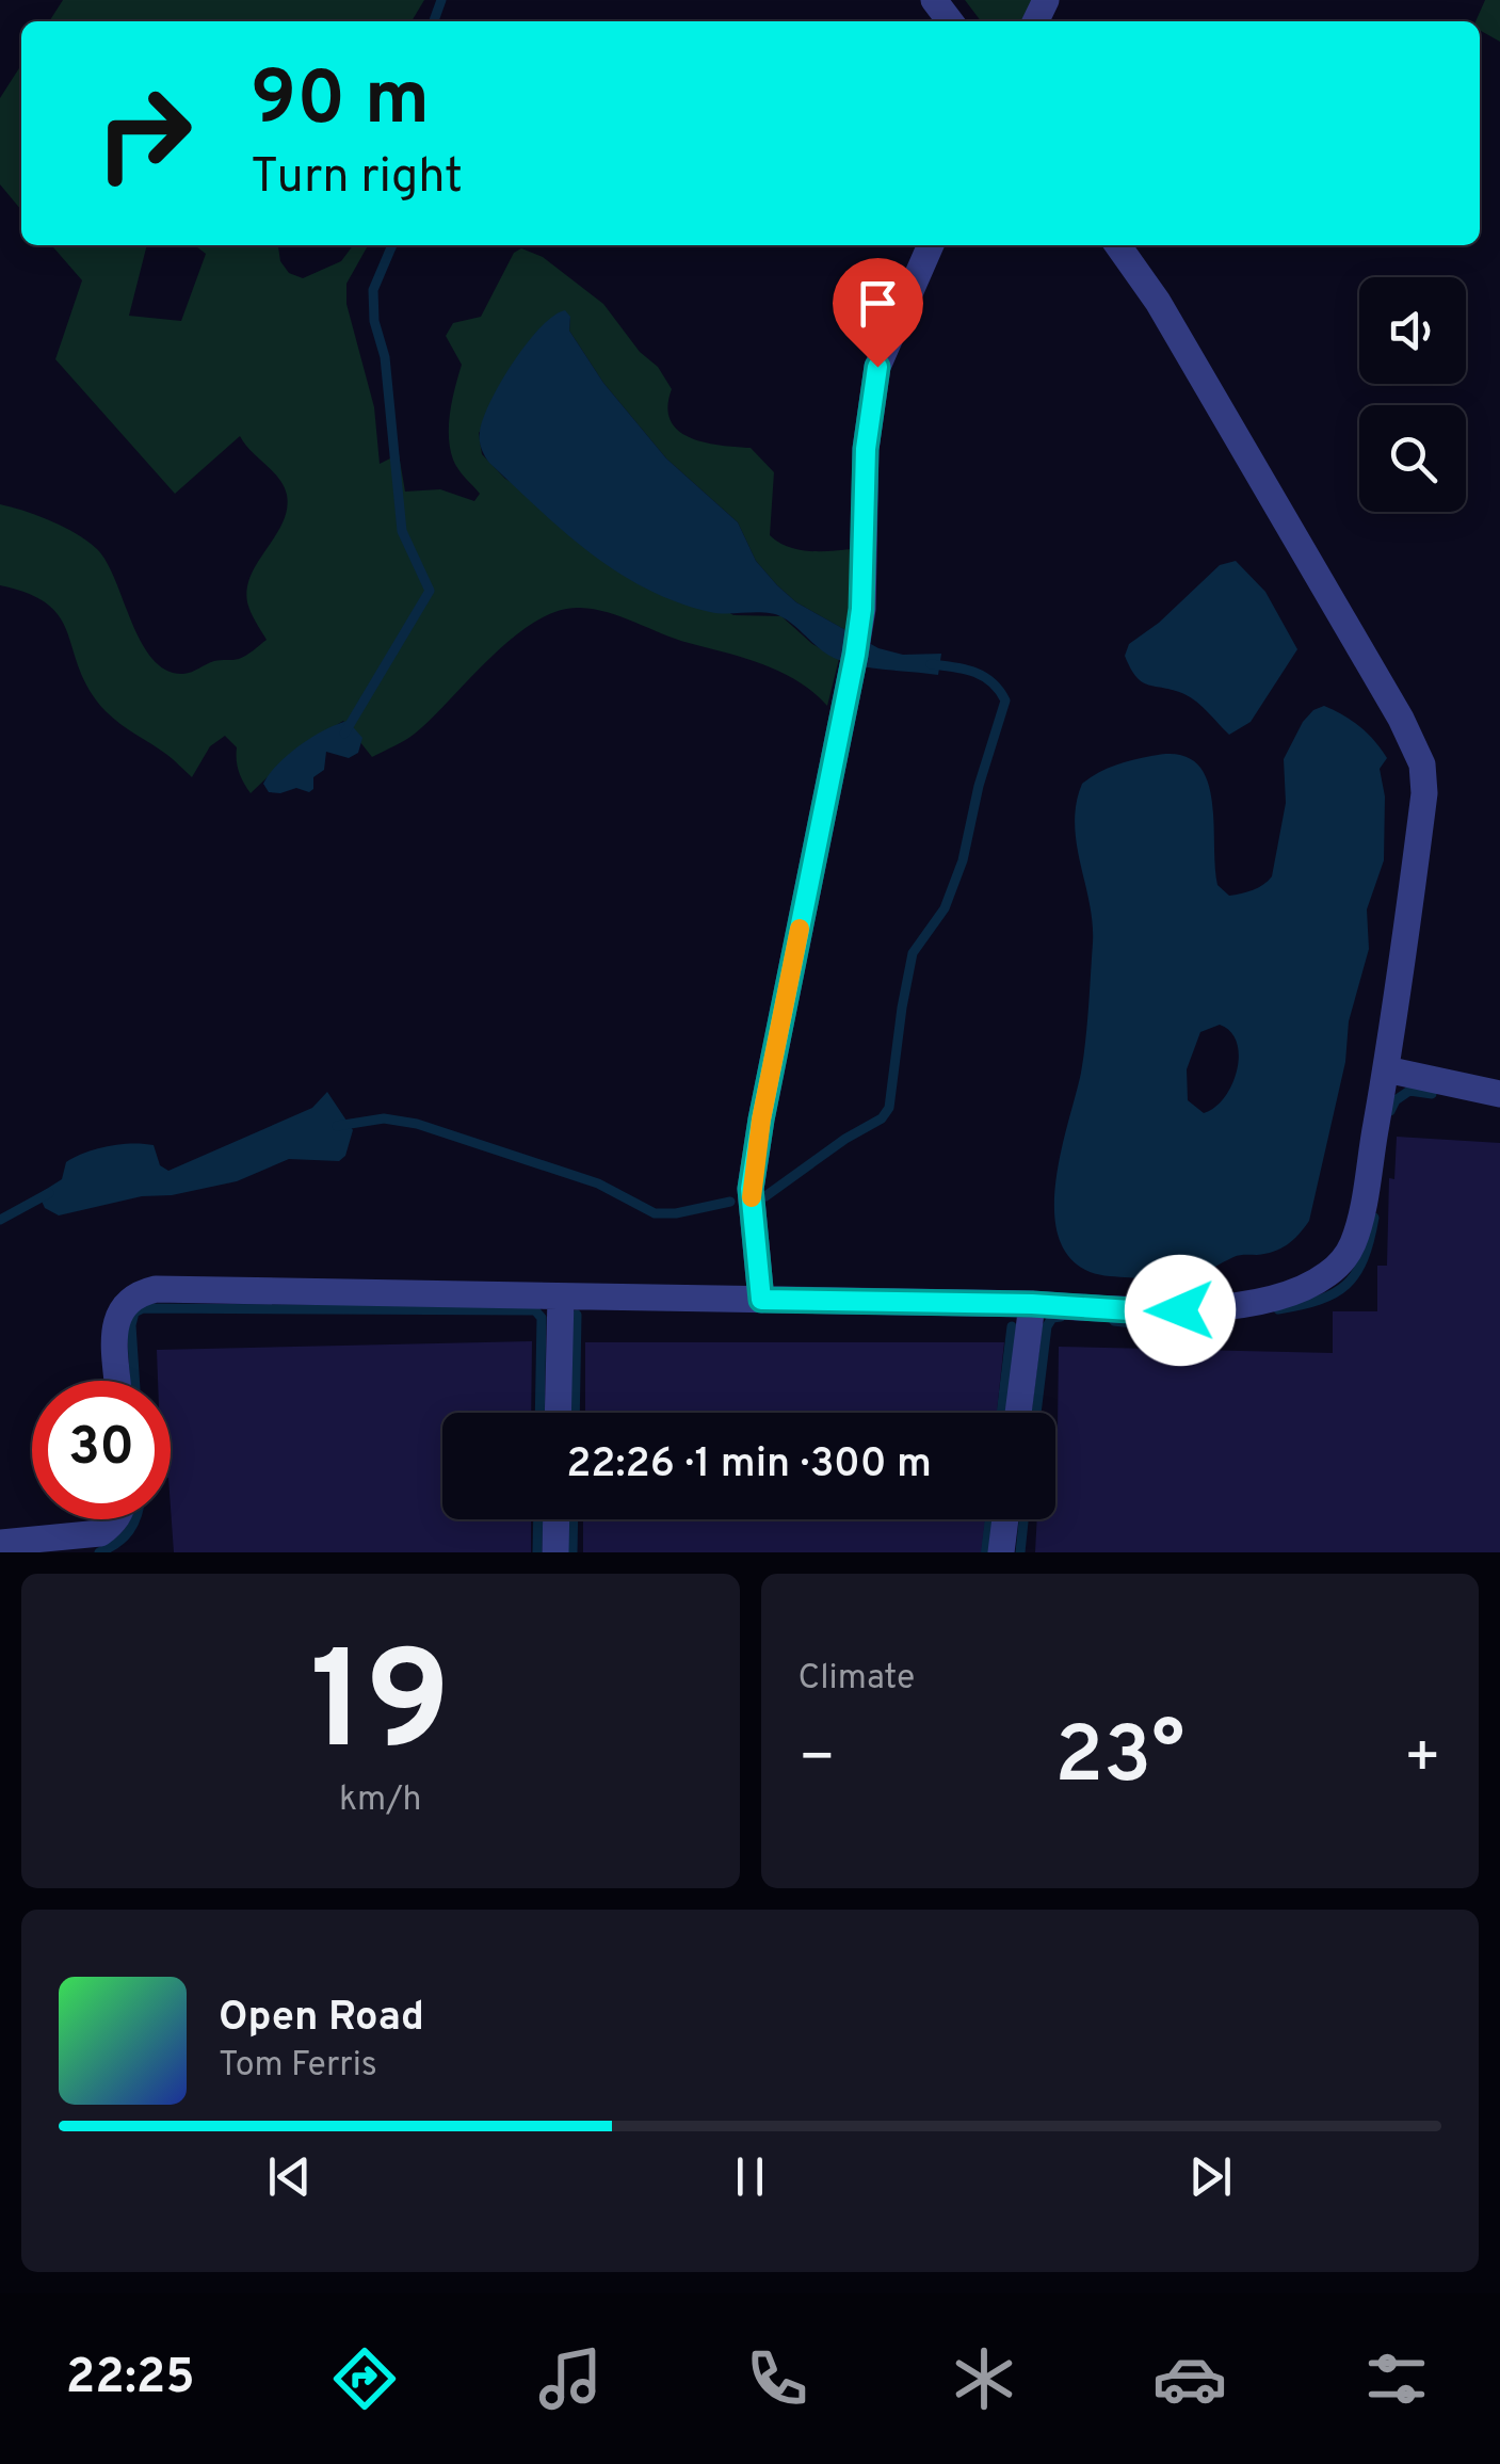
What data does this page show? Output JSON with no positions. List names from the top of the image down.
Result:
{
  "page": {
    "turn": ["90 m", "Turn right"],
    "limit": "30",
    "trip": "22:26 · 1 min · 300 m",
    "tile": [
      ["19", "km/h"],
      "Climate"
    ],
    "heat": ["−", "23°", "+"],
    "song": ["Open Road", "Tom Ferris"],
    "tabs": "22:25"
  }
}
